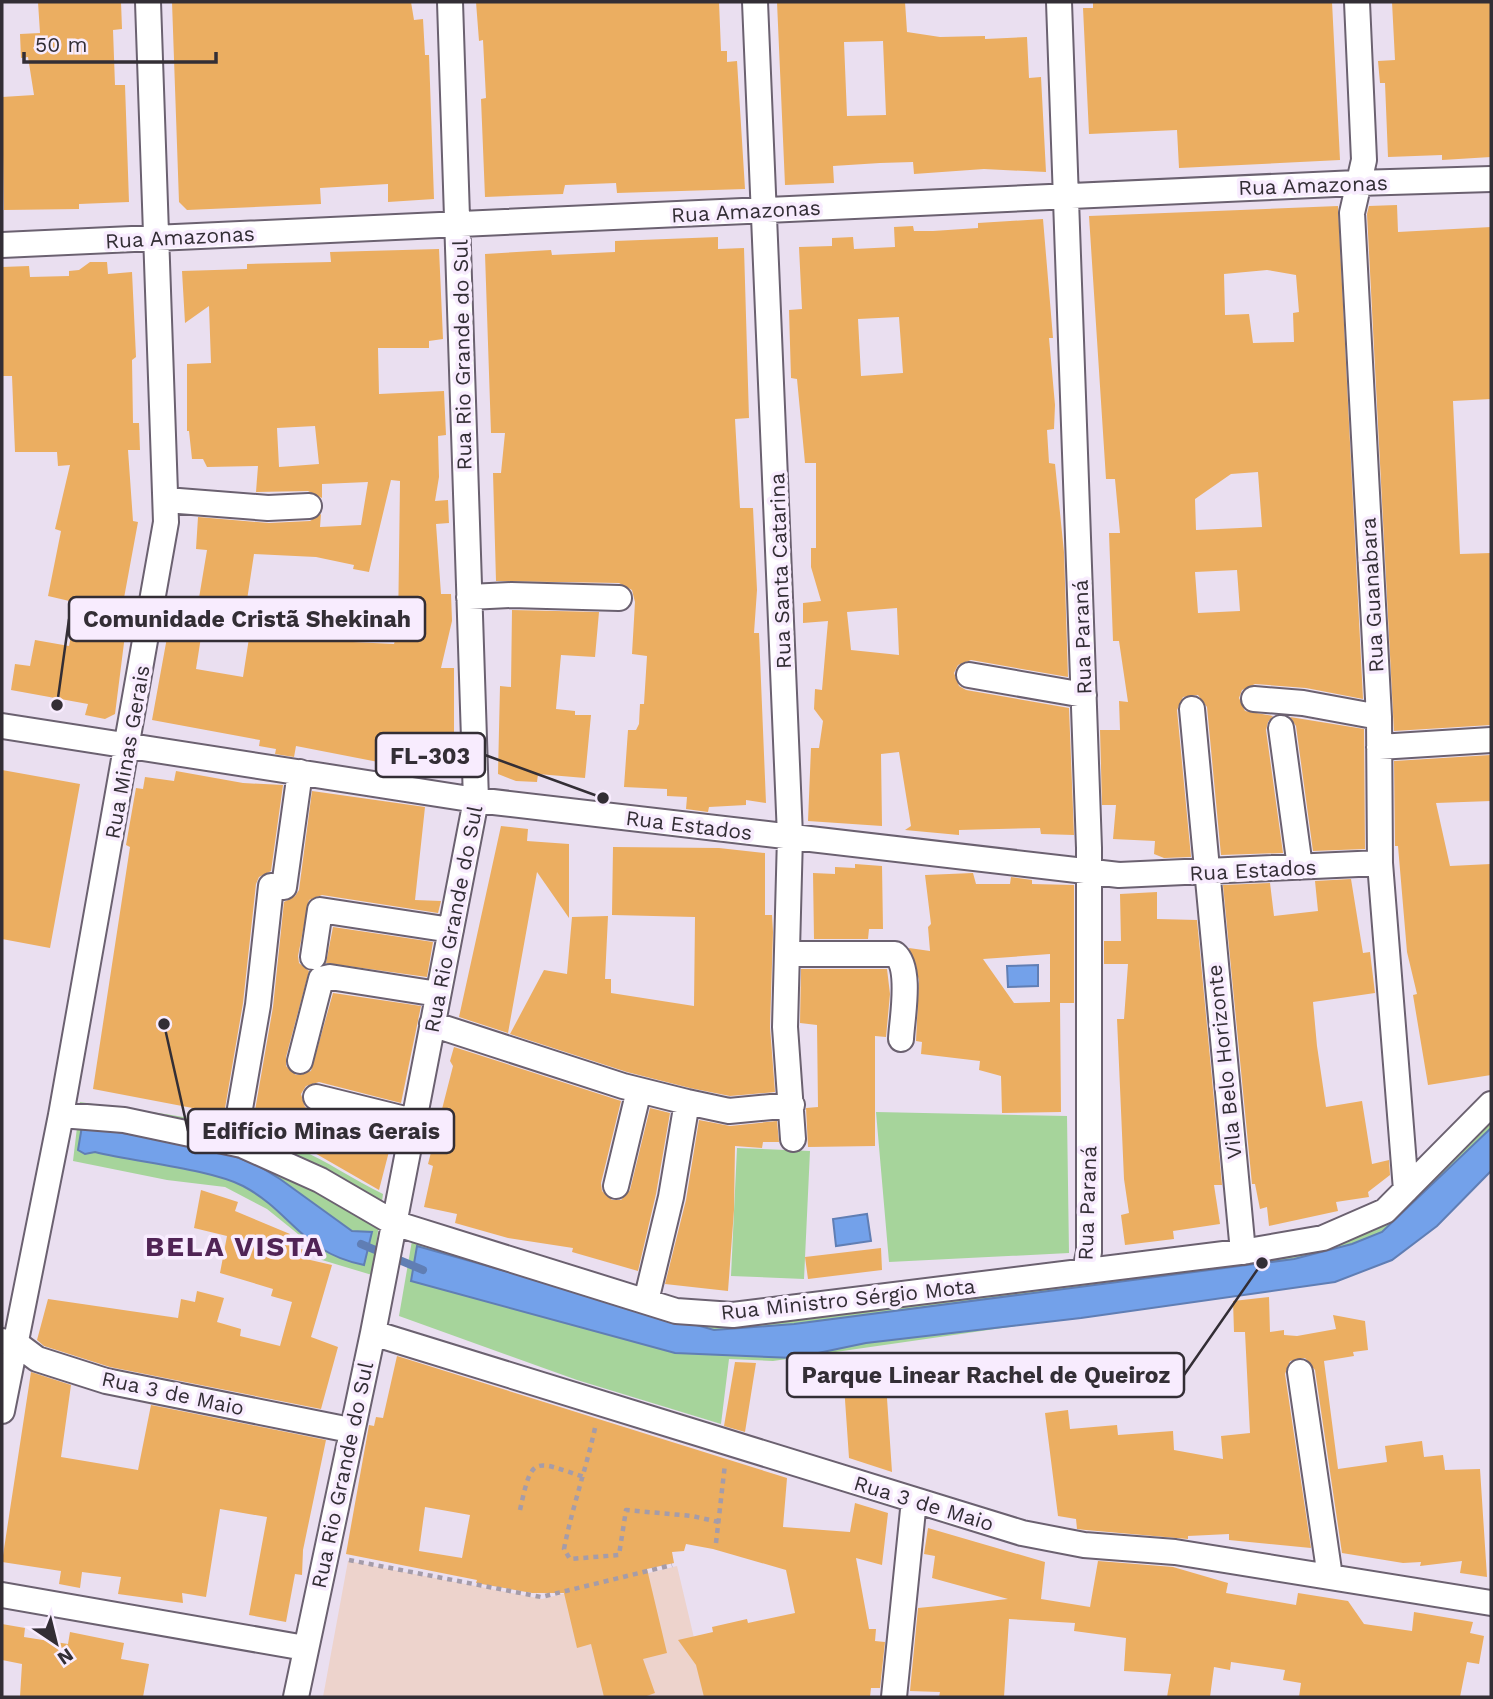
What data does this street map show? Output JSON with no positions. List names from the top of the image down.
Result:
{
  "streets": {
    "street": [
      "Rua Amazonas",
      "Rua Rio Grande do Sul",
      "Rua Santa Catarina",
      "Rua Guanabara",
      "Rua Paraná",
      "Rua Minas Gerais",
      "Rua Estados",
      "Vila Belo Horizonte",
      "Rua Ministro Sérgio Mota",
      "Rua 3 de Maio"
    ]
  },
  "crossings": [
    ["Rua Amazonas", "Rua Rio Grande do Sul"],
    ["Rua Amazonas", "Rua Santa Catarina"],
    ["Rua Amazonas", "Rua Guanabara"],
    ["Rua Amazonas", "Rua Paraná"],
    ["Rua Amazonas", "Rua Minas Gerais"],
    ["Rua Rio Grande do Sul", "Rua Estados"],
    ["Rua Rio Grande do Sul", "Rua Ministro Sérgio Mota"],
    ["Rua Rio Grande do Sul", "Rua 3 de Maio"],
    ["Rua Santa Catarina", "Rua Estados"],
    ["Rua Guanabara", "Rua Estados"],
    ["Rua Guanabara", "Rua Ministro Sérgio Mota"],
    ["Rua Paraná", "Rua Estados"],
    ["Rua Paraná", "Rua Ministro Sérgio Mota"],
    ["Rua Minas Gerais", "Rua Estados"],
    ["Rua Minas Gerais", "Rua Ministro Sérgio Mota"],
    ["Rua Minas Gerais", "Rua 3 de Maio"],
    ["Rua Estados", "Vila Belo Horizonte"],
    ["Vila Belo Horizonte", "Rua Ministro Sérgio Mota"]
  ],
  "districts": ["BELA VISTA"],
  "places": [
    "Comunidade Cristã Shekinah",
    "FL-303",
    "Edifício Minas Gerais",
    "Parque Linear Rachel de Queiroz"
  ],
  "scale_bar": "50 m",
  "north": "bottom right"
}
